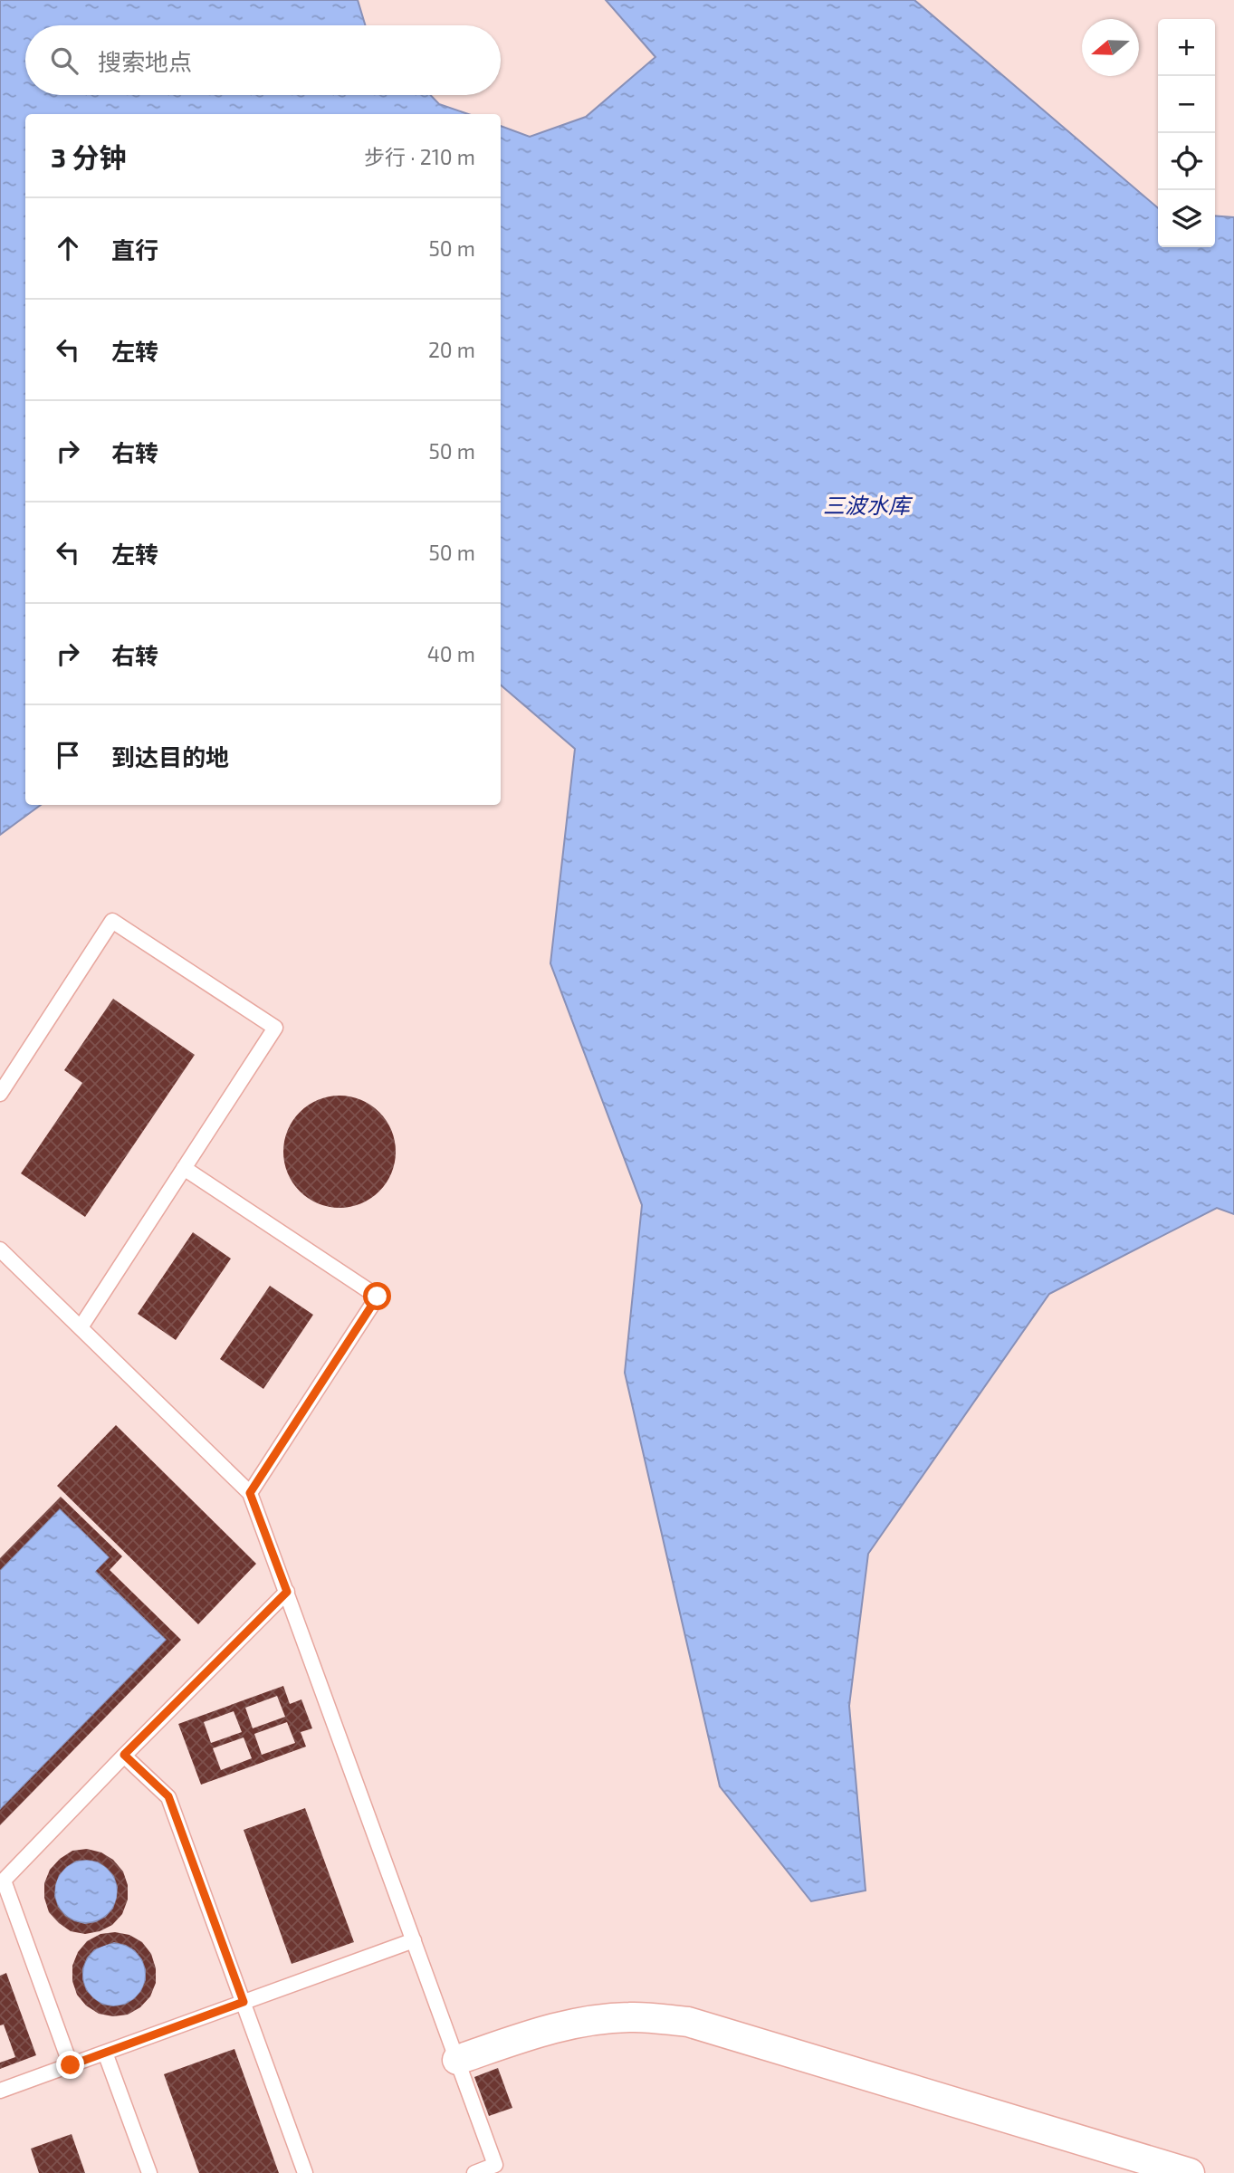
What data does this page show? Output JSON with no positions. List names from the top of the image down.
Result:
{
  "water": ["三波水库"],
  "north": "left",
  "page": {
    "map_buttons": ["+", "−"],
    "search": "搜索地点",
    "heading": ["3 分钟", "步行 · 210 m"],
    "list": [
      ["直行", "50 m"],
      ["左转", "20 m"],
      ["右转", "50 m"],
      ["左转", "50 m"],
      ["右转", "40 m"],
      "到达目的地"
    ]
  }
}
